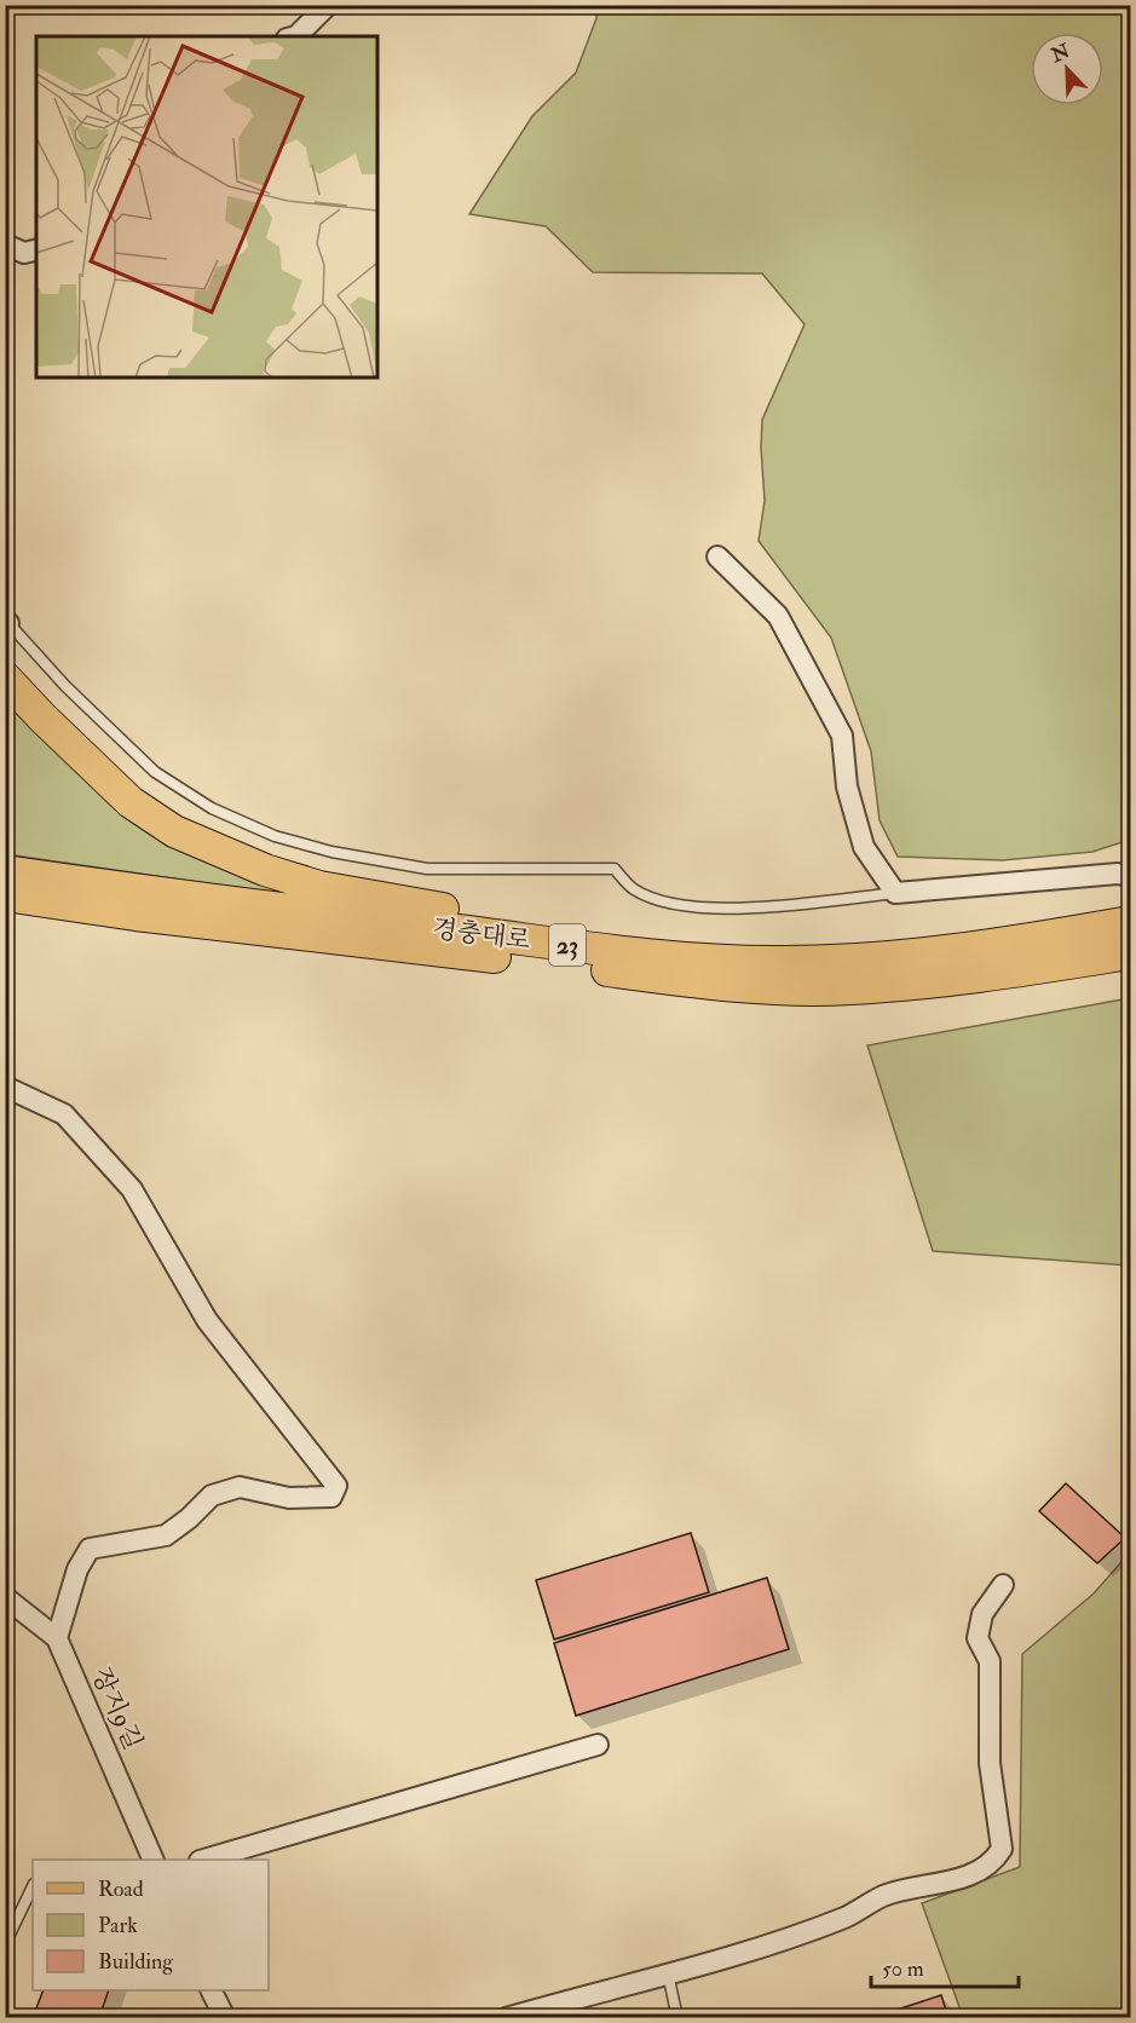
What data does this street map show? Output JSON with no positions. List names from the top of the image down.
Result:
{
  "streets": {
    "main road": ["경충대로", "23"],
    "street": ["장지9길"]
  },
  "legend": ["Road", "Park", "Building"],
  "scale_bar": "50 m",
  "north": "top left"
}
